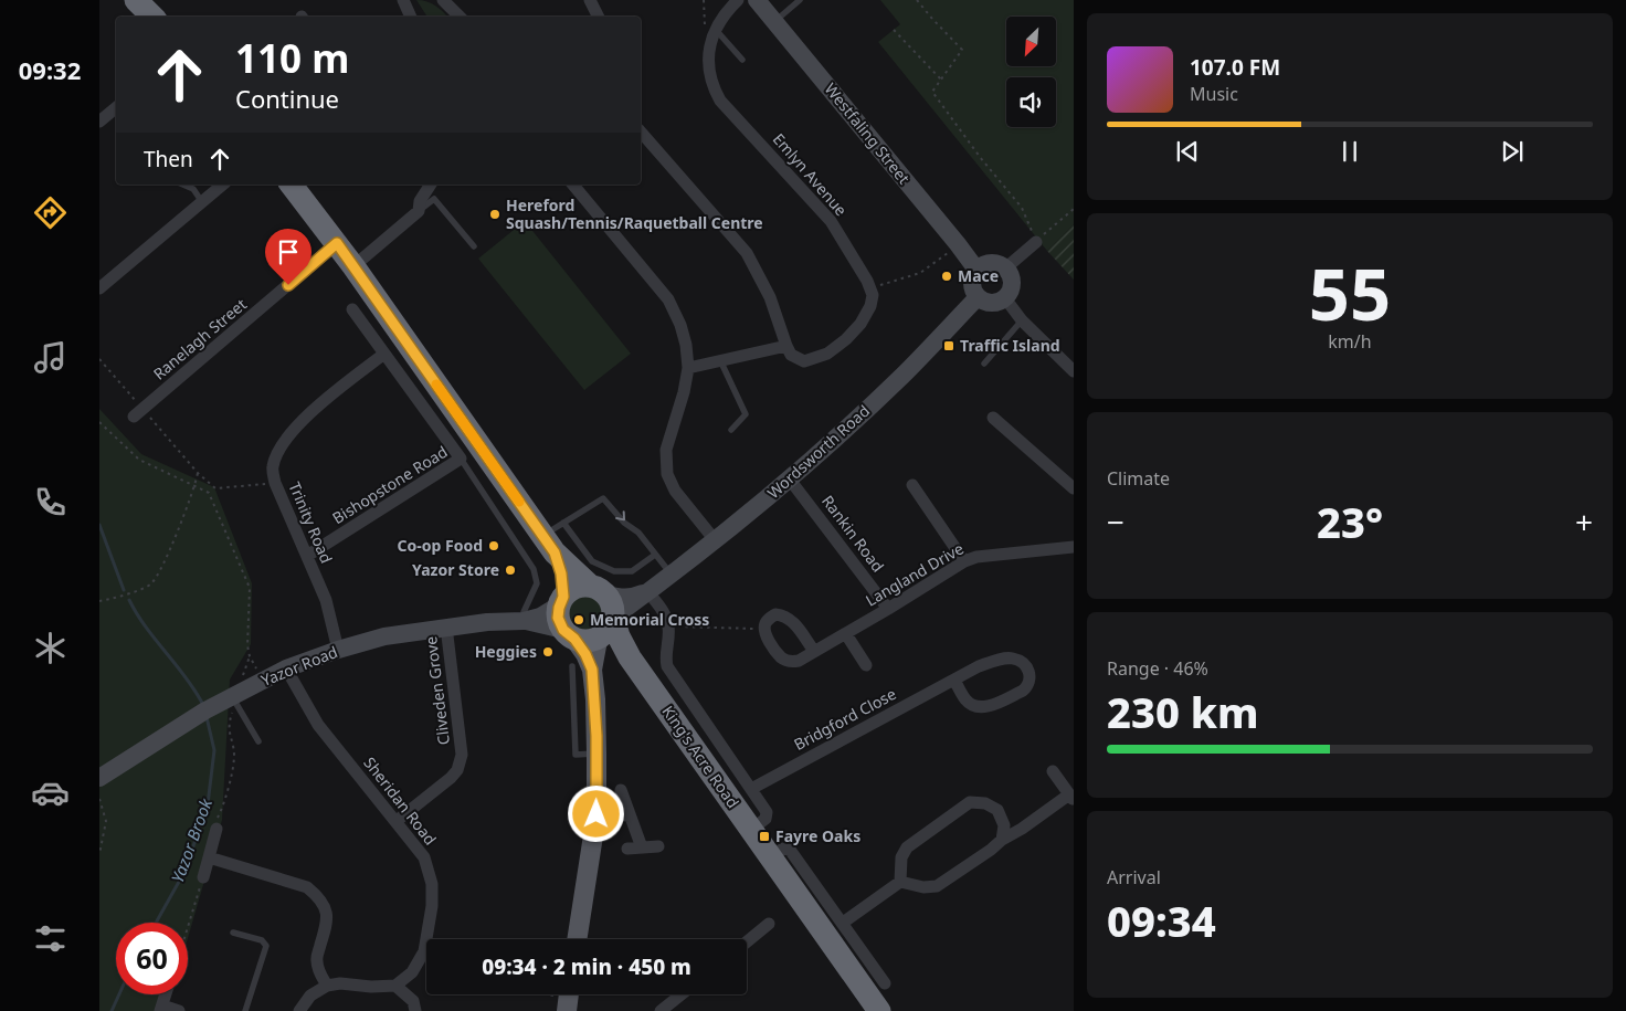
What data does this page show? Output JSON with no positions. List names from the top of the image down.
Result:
{
  "streets": {
    "highway": ["King's Acre Road"],
    "street": [
      "Westfaling Street",
      "Emlyn Avenue",
      "Ranelagh Street",
      "Wordsworth Road",
      "Bishopstone Road",
      "Trinity Road",
      "Rankin Road",
      "Langland Drive",
      "Yazor Road",
      "Cliveden Grove",
      "Bridgford Close",
      "Sheridan Road"
    ]
  },
  "crossings": [
    ["Westfaling Street", "Wordsworth Road"],
    ["Wordsworth Road", "Rankin Road"],
    ["Wordsworth Road", "Yazor Road"],
    ["Wordsworth Road", "King's Acre Road"],
    ["Bishopstone Road", "Trinity Road"],
    ["Trinity Road", "Yazor Road"],
    ["Rankin Road", "Langland Drive"],
    ["Yazor Road", "Cliveden Grove"],
    ["Yazor Road", "King's Acre Road"],
    ["Yazor Road", "Sheridan Road"],
    ["Cliveden Grove", "Sheridan Road"]
  ],
  "water": ["Yazor Brook"],
  "places": {
    "other": [
      "Hereford Squash/Tennis/Raquetball Centre",
      "Mace",
      "Co-op Food",
      "Yazor Store",
      "Memorial Cross",
      "Heggies"
    ],
    "transit": ["Traffic Island", "Fayre Oaks"]
  },
  "north": "bottom left",
  "page": {
    "tabs": "09:32",
    "turn": ["110 m", "Continue"],
    "song": ["107.0 FM", "Music"],
    "then": "Then",
    "tile": [
      ["55", "km/h"],
      "Climate",
      ["Range · 46%", "230 km"],
      ["Arrival", "09:34"]
    ],
    "heat": ["−", "23°", "+"],
    "limit": "60",
    "trip": "09:34 · 2 min · 450 m"
  }
}
